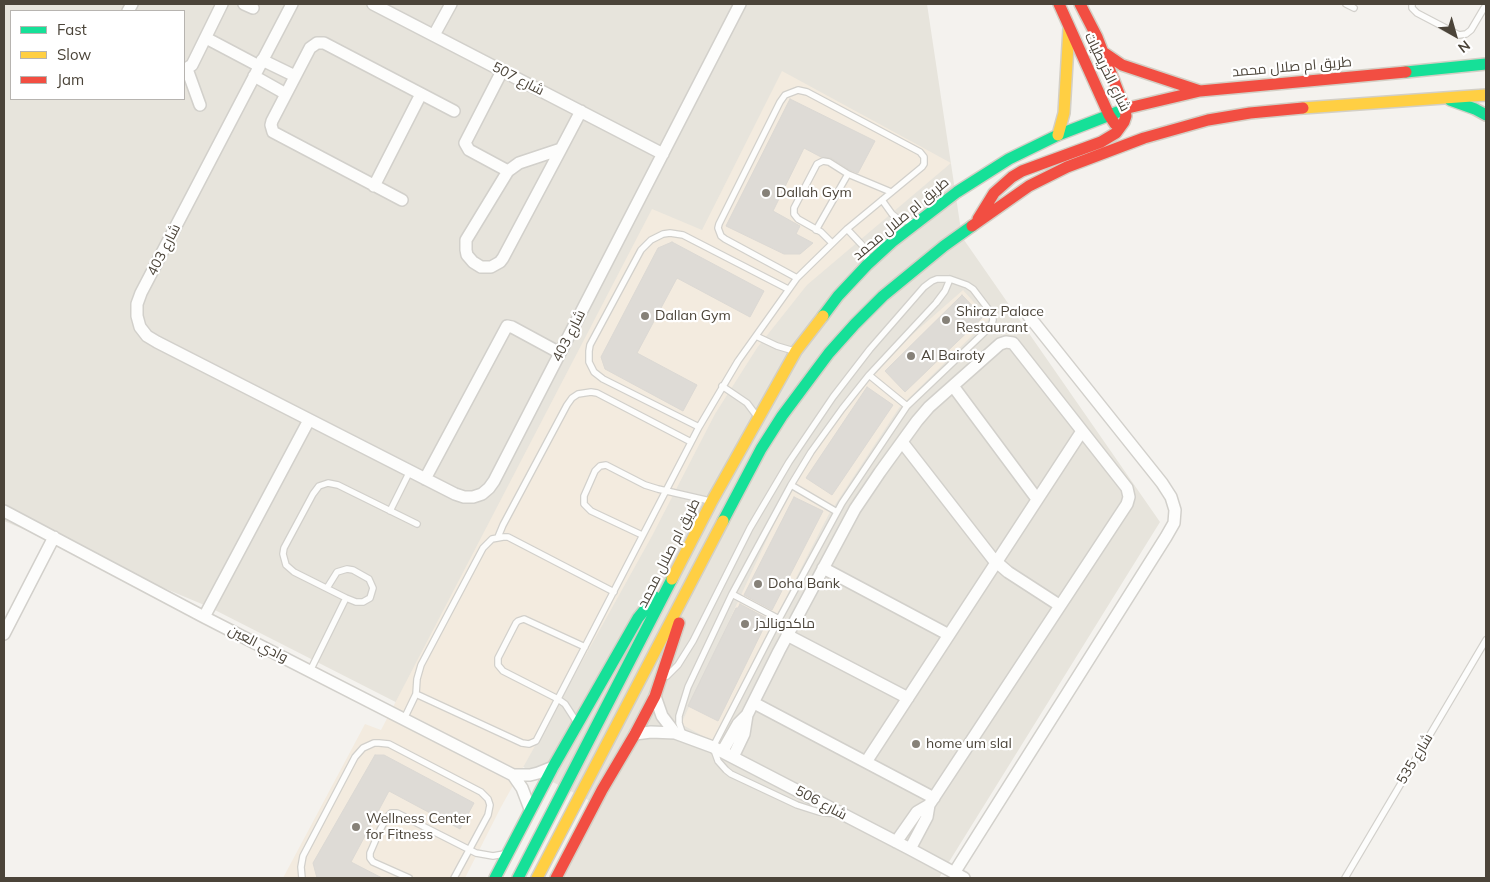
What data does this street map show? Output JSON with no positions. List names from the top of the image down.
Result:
{
  "streets": {
    "street": [
      "طريق ام صلال محمد",
      "شارع الخريطيات",
      "شارع 507",
      "شارع 403",
      "وادي العين",
      "شارع 506"
    ],
    "lane": ["شارع 535"]
  },
  "crossings": [
    ["طريق ام صلال محمد", "شارع الخريطيات"],
    ["شارع 507", "شارع 403"]
  ],
  "places": [
    "Dallah Gym",
    "Dallan Gym",
    "Shiraz Palace Restaurant",
    "Al Bairoty",
    "Doha Bank",
    "ماكدونالدز",
    "home um slal",
    "Wellness Center for Fitness"
  ],
  "legend": ["Fast", "Slow", "Jam"],
  "north": "bottom right"
}
